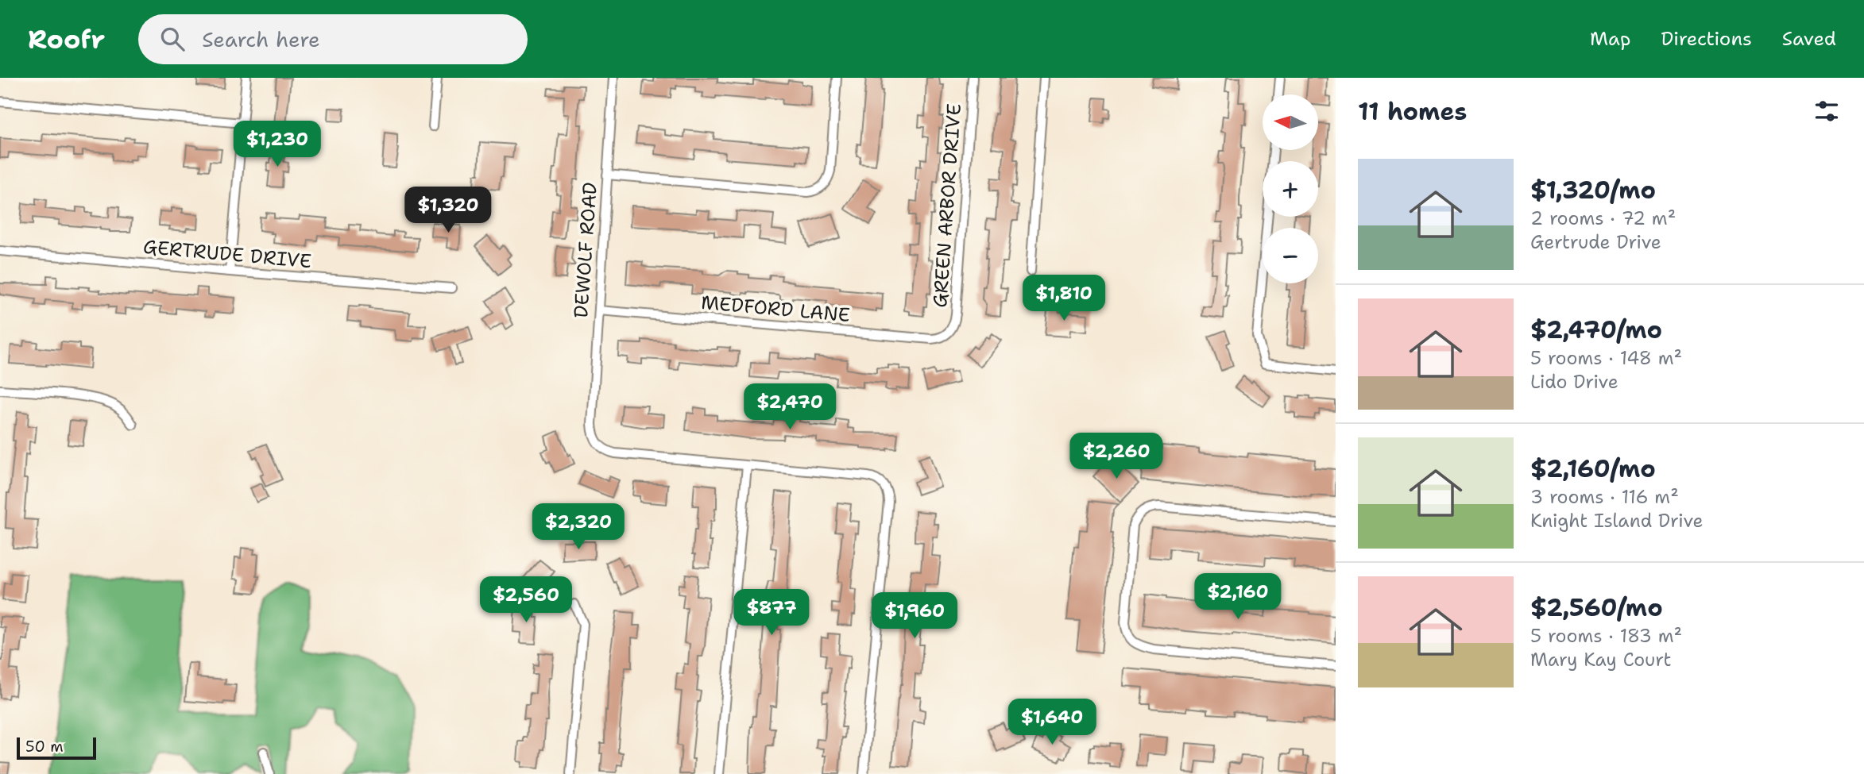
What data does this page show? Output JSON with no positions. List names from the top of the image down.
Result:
{
  "streets": {
    "street": [
      "GREEN ARBOR DRIVE",
      "DEWOLF ROAD",
      "GERTRUDE DRIVE",
      "MEDFORD LANE"
    ]
  },
  "crossings": [
    ["GREEN ARBOR DRIVE", "MEDFORD LANE"],
    ["DEWOLF ROAD", "MEDFORD LANE"]
  ],
  "scale_bar": "50 m",
  "north": "left",
  "page": {
    "header": "Roofr",
    "search": "Search here",
    "nav": ["Map", "Directions", "Saved"],
    "heading": "11 homes",
    "map_buttons": ["+", "−"],
    "price": [
      "$1,230",
      "$1,320",
      "$1,810",
      "$2,470",
      "$2,260",
      "$2,320",
      "$2,160",
      "$2,560",
      "$877",
      "$1,960",
      "$1,640"
    ],
    "list": [
      {
        "name": "$1,320/mo",
        "note": "2 rooms · 72 m² · Gertrude Drive"
      },
      {
        "name": "$2,470/mo",
        "note": "5 rooms · 148 m² · Lido Drive"
      },
      {
        "name": "$2,160/mo",
        "note": "3 rooms · 116 m² · Knight Island Drive"
      },
      {
        "name": "$2,560/mo",
        "note": "5 rooms · 183 m² · Mary Kay Court"
      }
    ],
    "scale": "50 m"
  }
}
